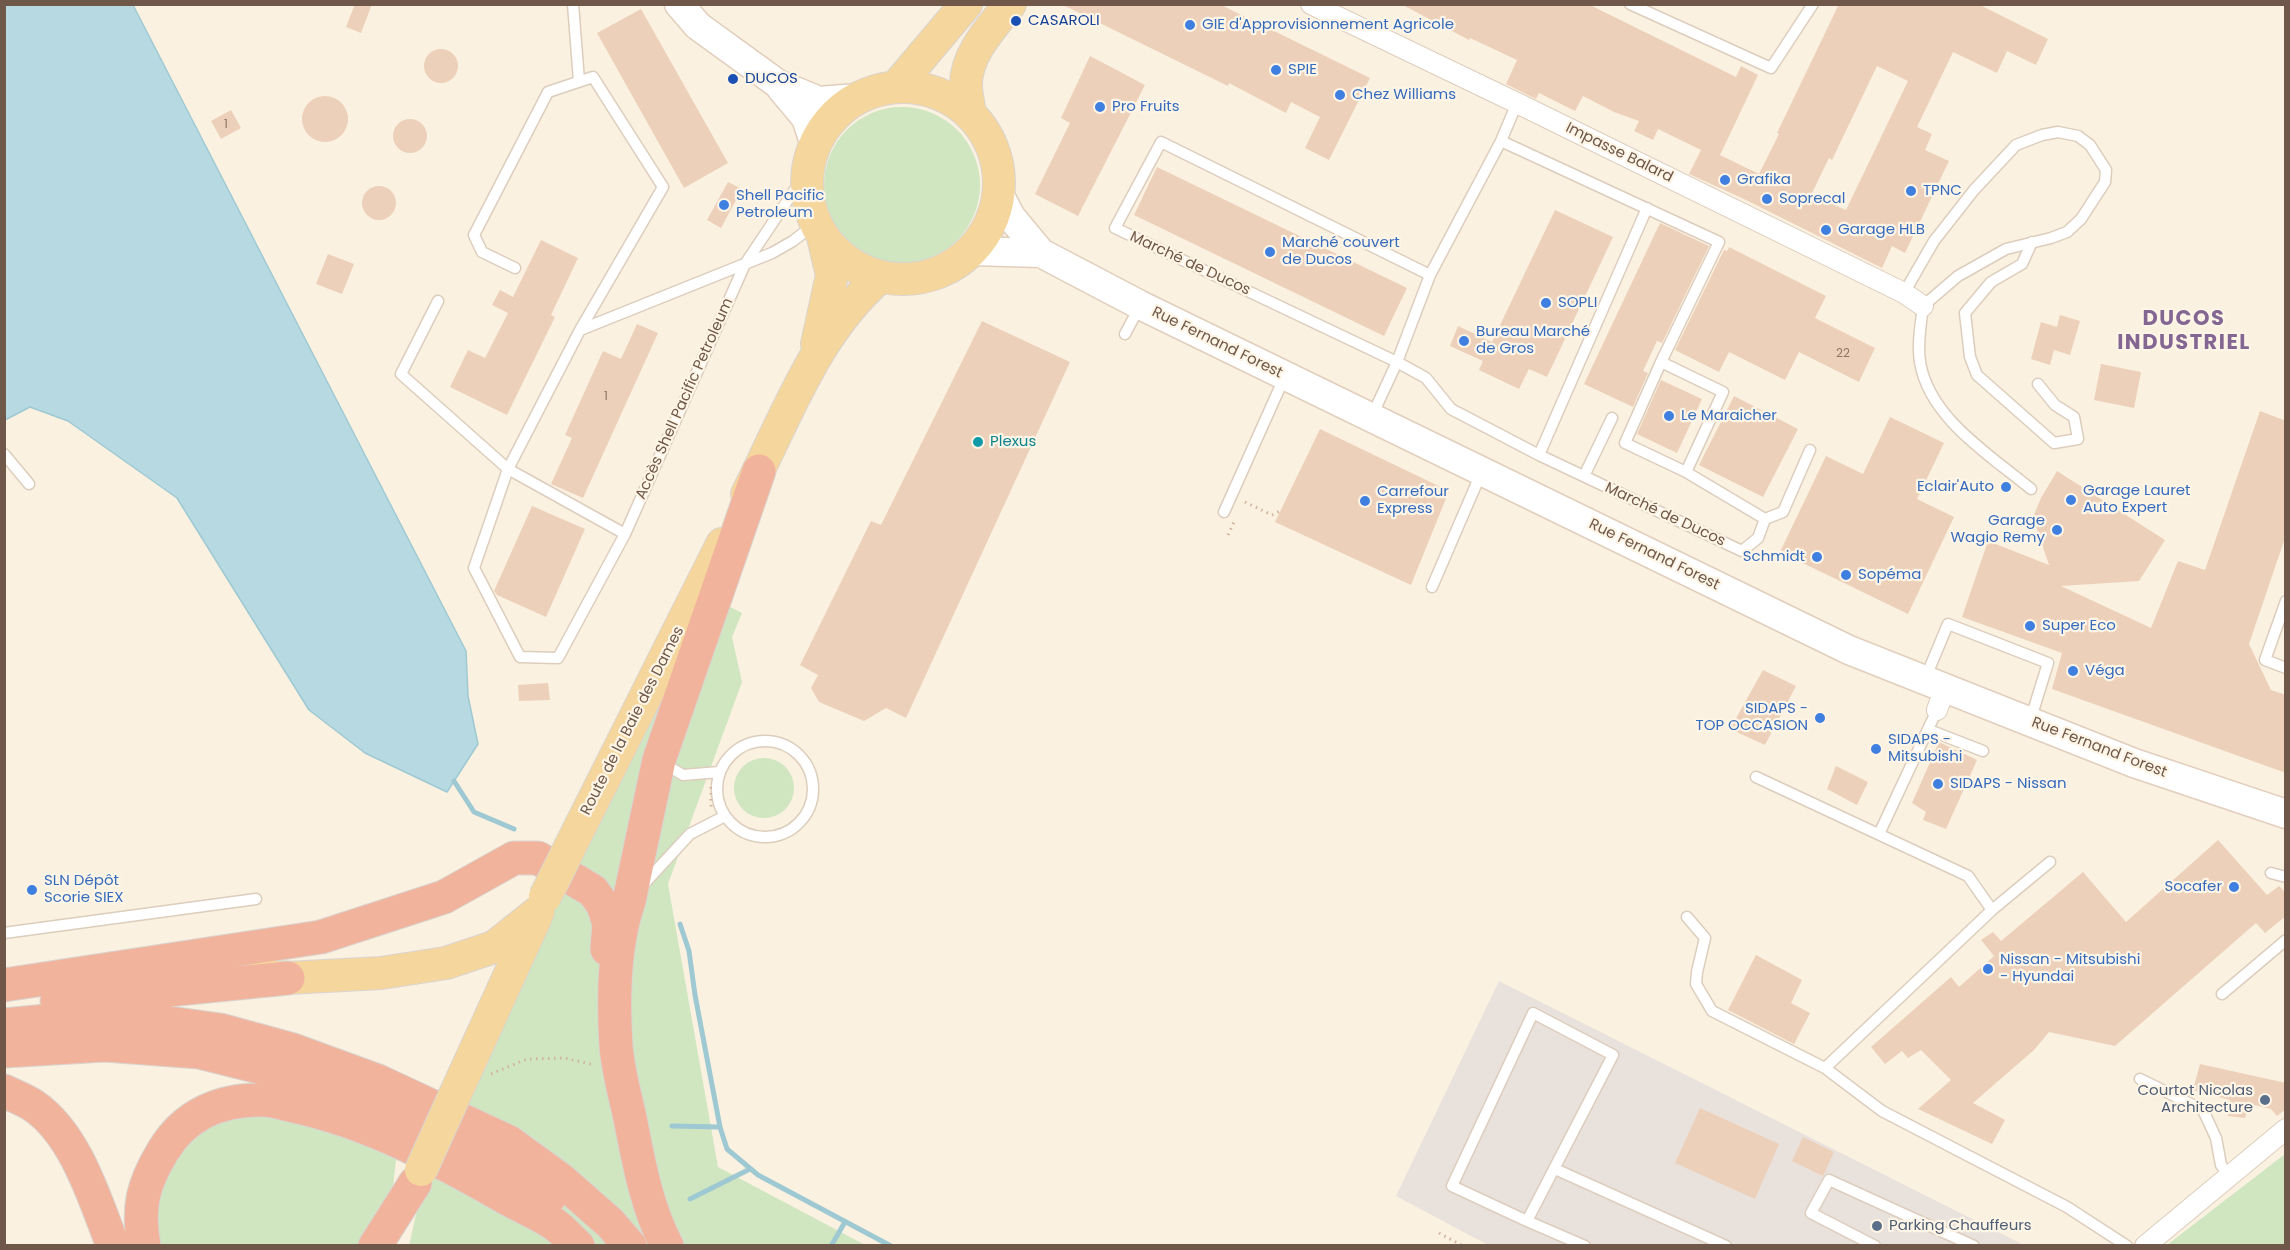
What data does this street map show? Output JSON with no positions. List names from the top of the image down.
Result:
{
  "streets": {
    "main road": ["Route de la Baie des Dames"],
    "street": ["Impasse Balard", "Rue Fernand Forest"],
    "lane": ["Marché de Ducos", "Accès Shell Pacific Petroleum"]
  },
  "crossings": [
    ["Rue Fernand Forest", "Accès Shell Pacific Petroleum"],
    ["Rue Fernand Forest", "Route de la Baie des Dames"],
    ["Accès Shell Pacific Petroleum", "Route de la Baie des Dames"]
  ],
  "districts": ["DUCOS INDUSTRIEL"],
  "places": [
    "CASAROLI",
    "GIE d'Approvisionnement Agricole",
    "SPIE",
    "DUCOS",
    "Chez Williams",
    "Pro Fruits",
    "Grafika",
    "TPNC",
    "Soprecal",
    "Shell Pacific Petroleum",
    "Garage HLB",
    "Marché couvert de Ducos",
    "SOPLI",
    "Bureau Marché de Gros",
    "Le Maraicher",
    "Plexus",
    "Eclair'Auto",
    "Garage Lauret Auto Expert",
    "Carrefour Express",
    "Garage Wagio Remy",
    "Schmidt",
    "Sopéma",
    "Super Eco",
    "Véga",
    "SIDAPS - TOP OCCASION",
    "SIDAPS - Mitsubishi",
    "SIDAPS - Nissan",
    "Socafer",
    "SLN Dépôt Scorie SIEX",
    "Nissan - Mitsubishi - Hyundai",
    "Courtot Nicolas Architecture",
    "Parking Chauffeurs"
  ],
  "house_numbers": ["1", "22", "1"]
}
